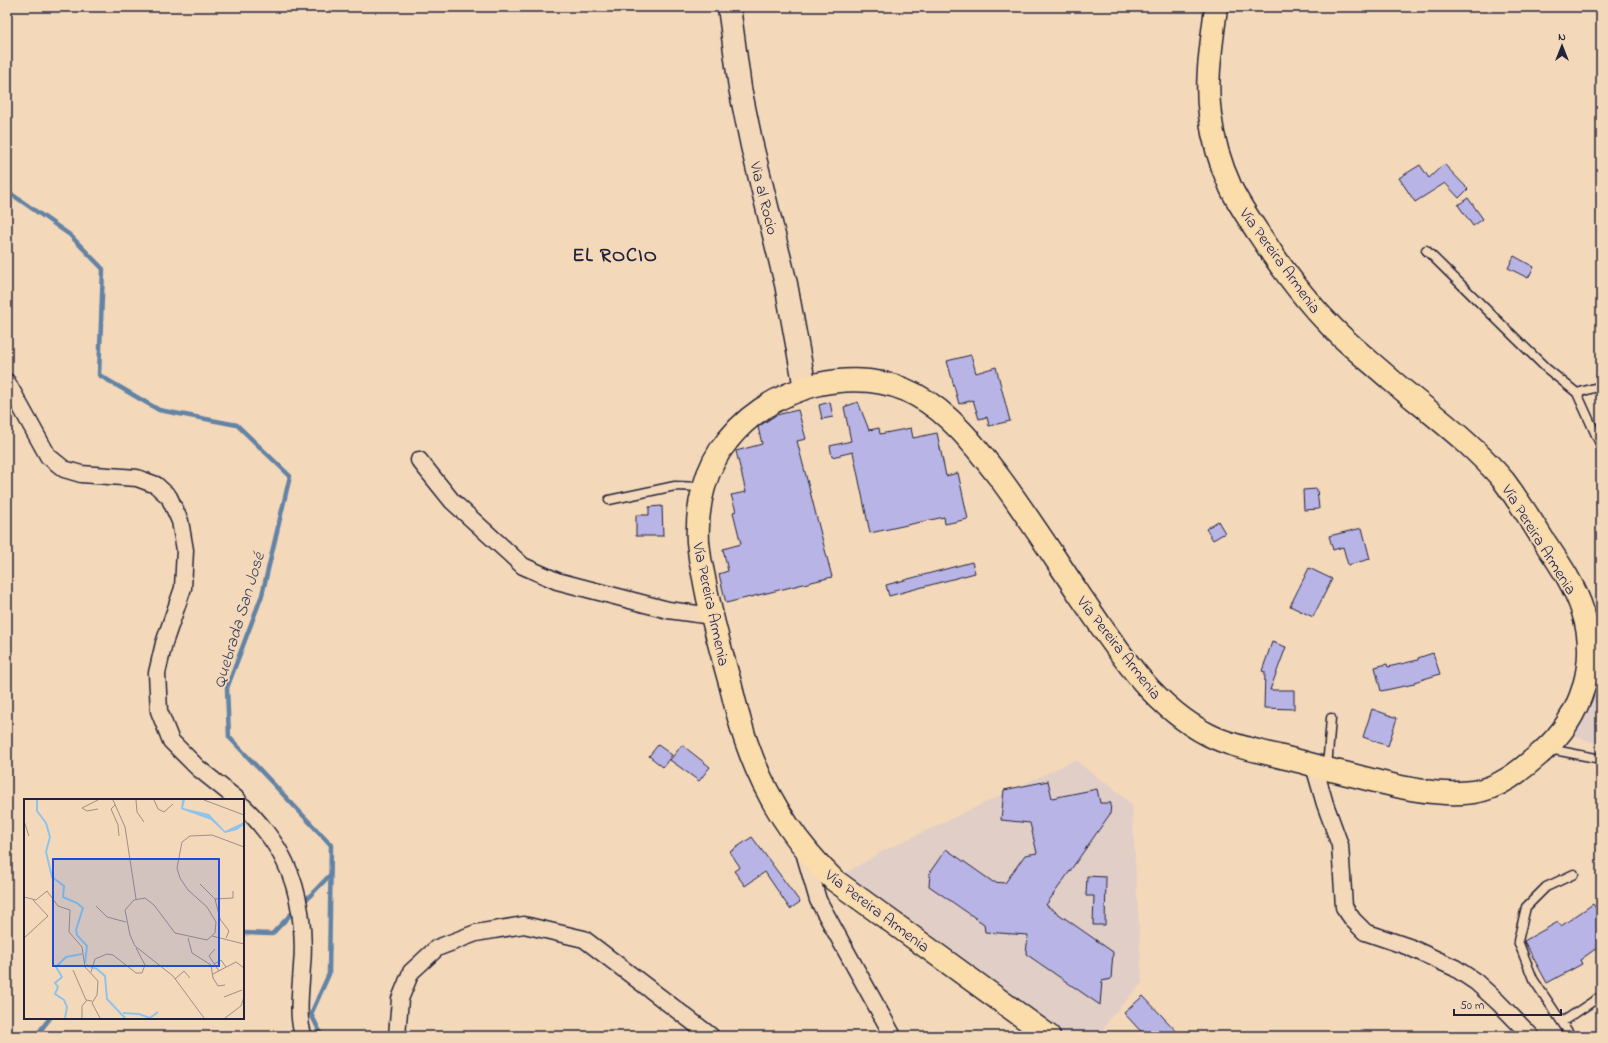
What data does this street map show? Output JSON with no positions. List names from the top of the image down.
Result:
{
  "streets": {
    "main road": ["Via al Rocio", "Vía Pereira Armenia"]
  },
  "crossings": [
    ["Via al Rocio", "Vía Pereira Armenia"]
  ],
  "districts": ["EL ROCIO"],
  "water": ["Quebrada San José"],
  "scale_bar": "50 m",
  "north": "top"
}
